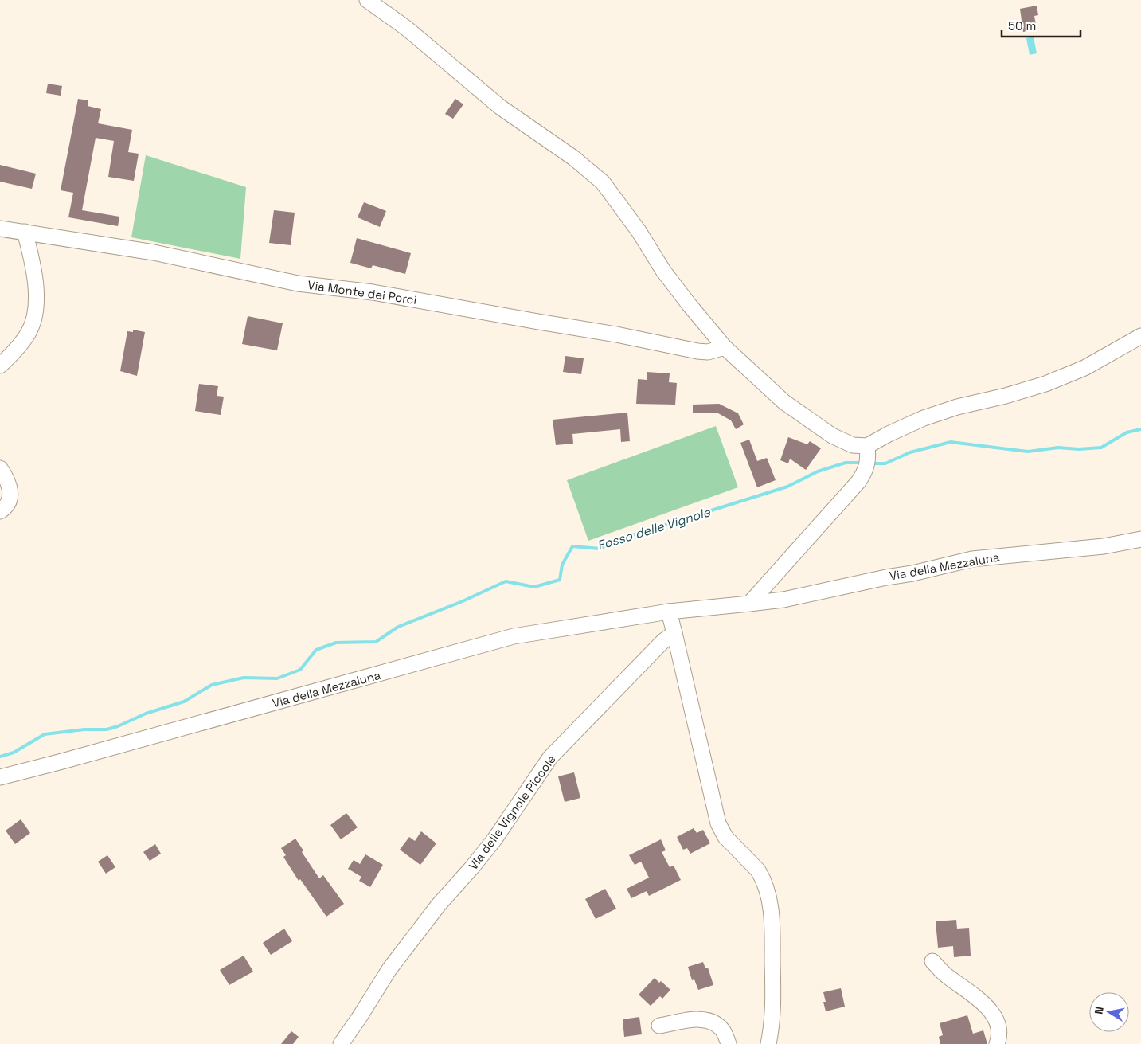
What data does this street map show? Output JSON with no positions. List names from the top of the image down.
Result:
{
  "streets": {
    "street": ["Via Monte dei Porci", "Via della Mezzaluna", "Via delle Vignole Piccole"]
  },
  "water": ["Fosso delle Vignole"],
  "scale_bar": "50 m",
  "north": "left"
}
